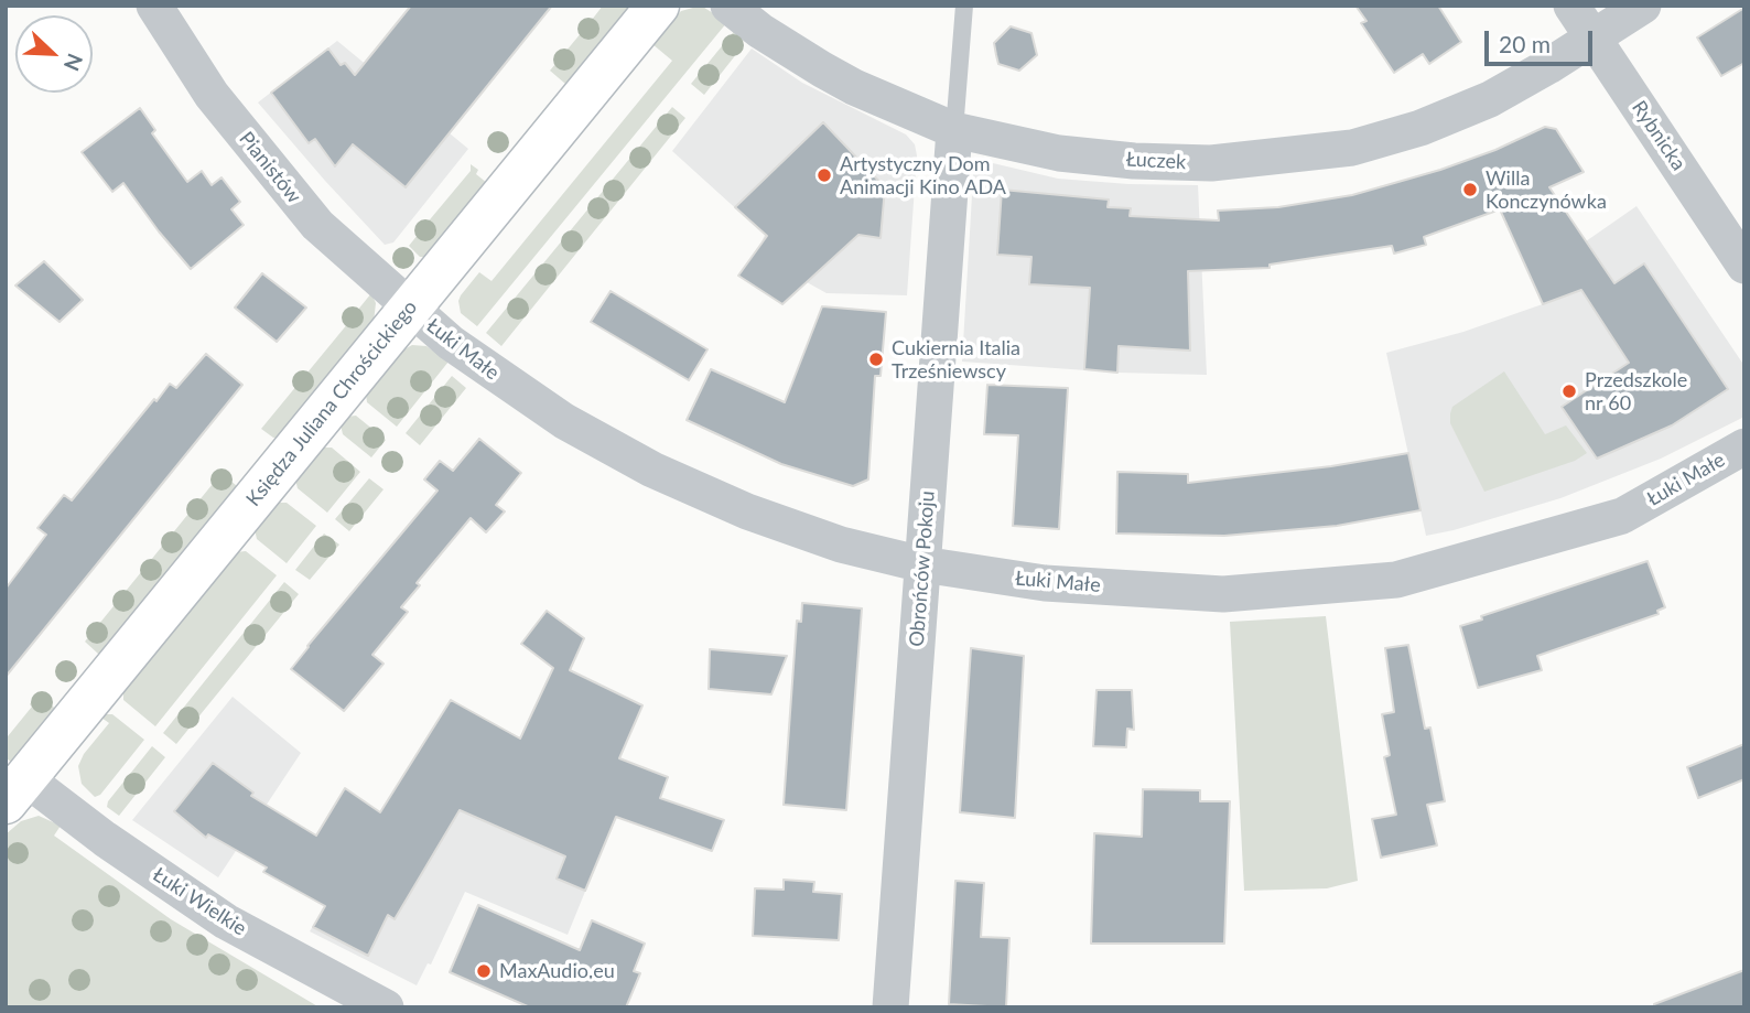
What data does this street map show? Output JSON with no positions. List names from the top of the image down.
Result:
{
  "streets": {
    "street": [
      "Rybnicka",
      "Łuczek",
      "Pianistów",
      "Łuki Małe",
      "Księdza Juliana Chrościckiego",
      "Obrońców Pokoju",
      "Łuki Wielkie"
    ]
  },
  "crossings": [
    ["Rybnicka", "Łuczek"],
    ["Łuczek", "Obrońców Pokoju"],
    ["Pianistów", "Łuki Małe"],
    ["Pianistów", "Księdza Juliana Chrościckiego"],
    ["Łuki Małe", "Księdza Juliana Chrościckiego"],
    ["Łuki Małe", "Obrońców Pokoju"],
    ["Księdza Juliana Chrościckiego", "Łuki Wielkie"]
  ],
  "places": [
    "Artystyczny Dom Animacji Kino ADA",
    "Willa Konczynówka",
    "Cukiernia Italia Trześniewscy",
    "Przedszkole nr 60",
    "MaxAudio.eu"
  ],
  "scale_bar": "20 m",
  "north": "bottom right"
}
